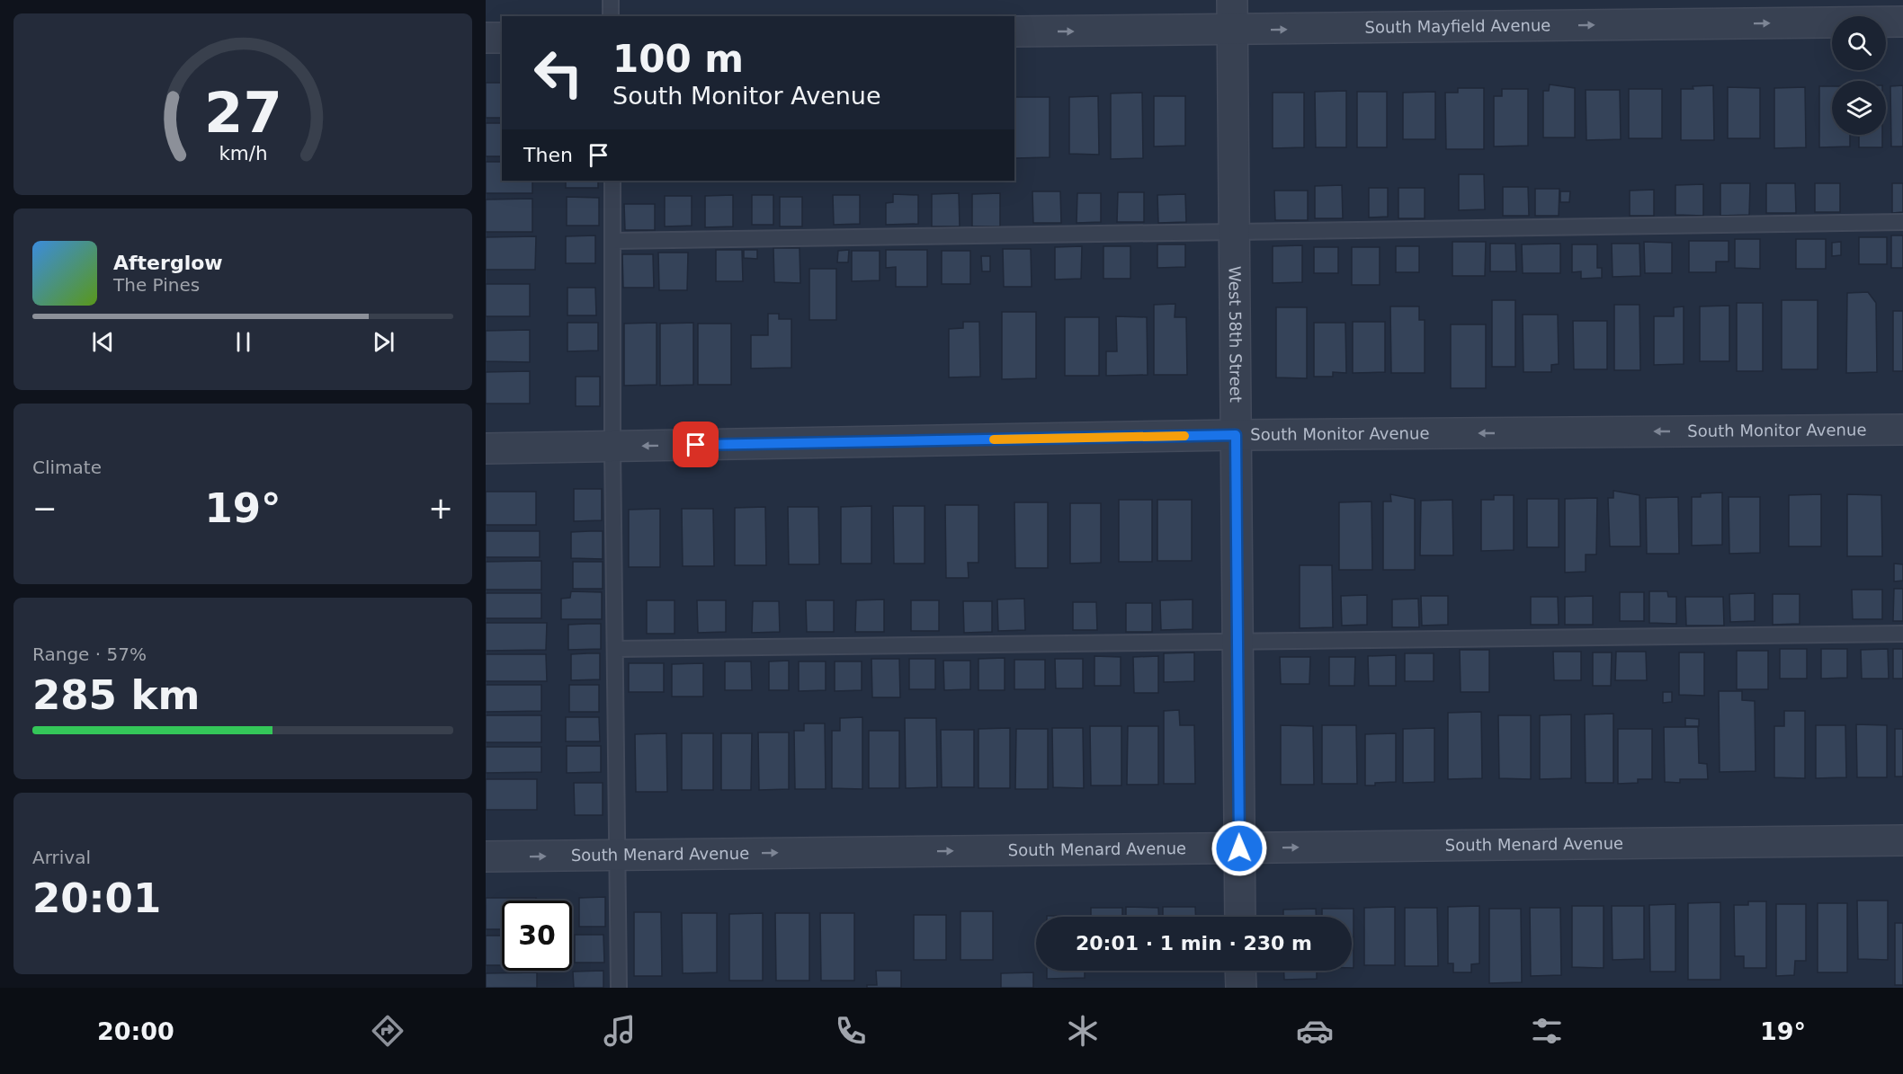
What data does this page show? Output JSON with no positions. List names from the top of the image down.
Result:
{
  "streets": {
    "street": [
      "South Mayfield Avenue",
      "West 58th Street",
      "South Monitor Avenue",
      "South Menard Avenue"
    ]
  },
  "crossings": [
    ["South Mayfield Avenue", "West 58th Street"],
    ["West 58th Street", "South Monitor Avenue"],
    ["West 58th Street", "South Menard Avenue"]
  ],
  "one_way": ["South Mayfield Avenue", "South Monitor Avenue", "South Menard Avenue"],
  "page": {
    "turn": ["100 m", "South Monitor Avenue"],
    "then": "Then",
    "song": ["Afterglow", "The Pines"],
    "tile": [
      "Climate",
      ["Range · 57%", "285 km"],
      ["Arrival", "20:01"]
    ],
    "heat": ["−", "19°", "+"],
    "limit": "30",
    "trip": "20:01 · 1 min · 230 m",
    "tabs": ["20:00", "19°"],
    "gauge": ["27", "km/h"]
  }
}
